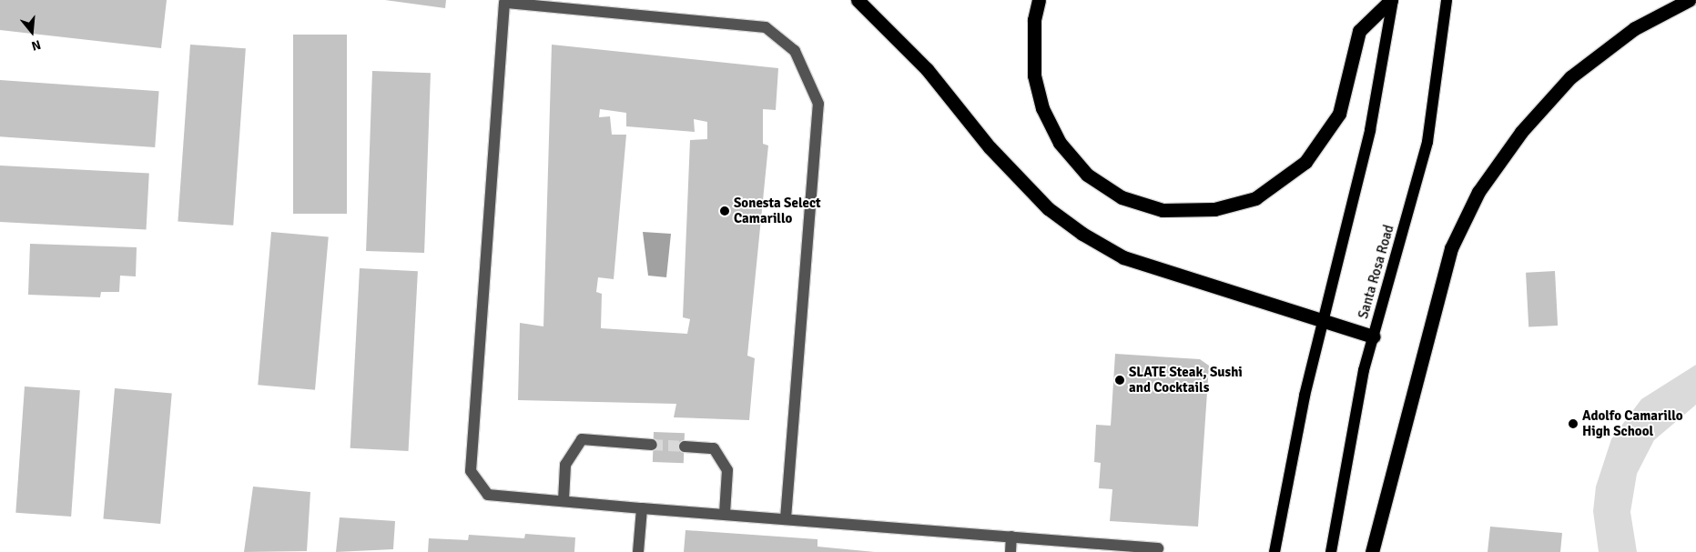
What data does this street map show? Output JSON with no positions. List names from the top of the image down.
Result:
{
  "streets": {
    "main road": ["Santa Rosa Road"]
  },
  "places": ["Sonesta Select Camarillo", "SLATE Steak, Sushi and Cocktails", "Adolfo Camarillo High School"],
  "north": "bottom"
}
